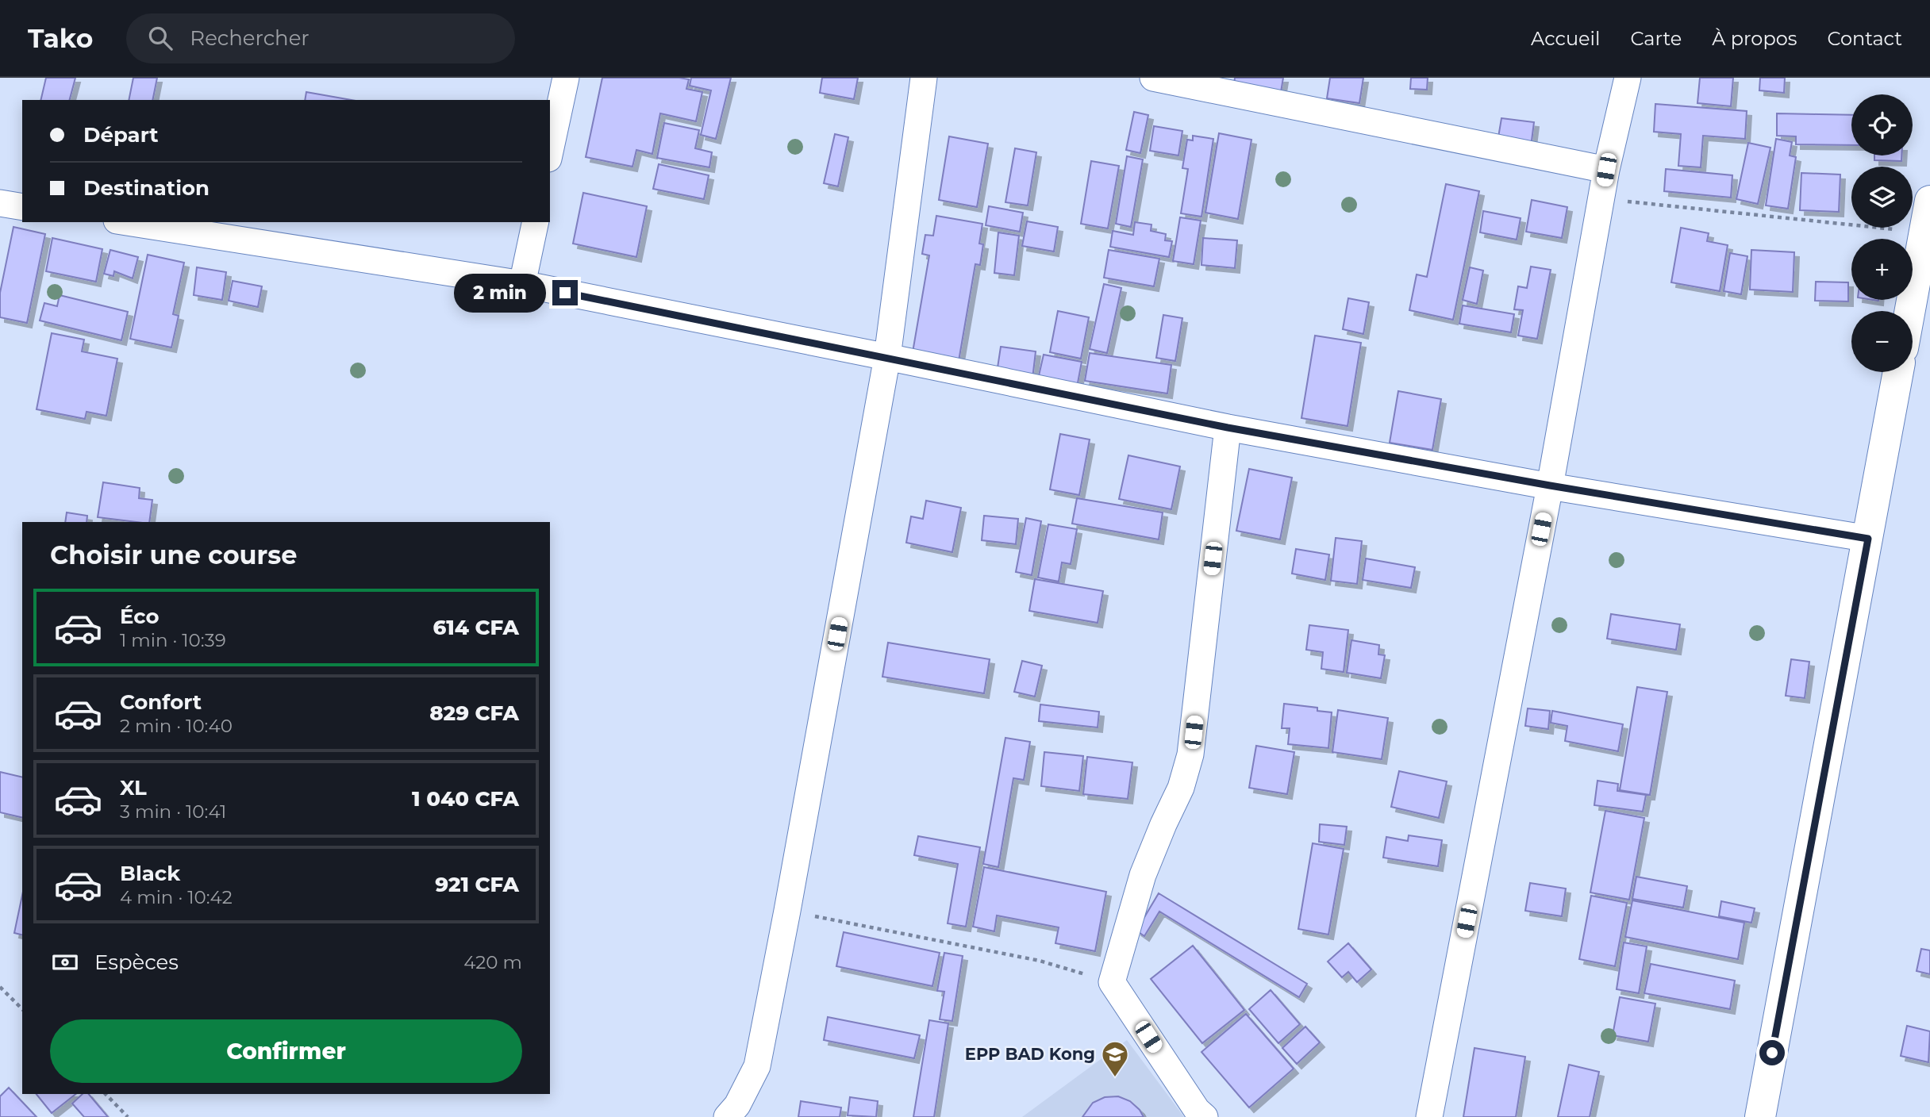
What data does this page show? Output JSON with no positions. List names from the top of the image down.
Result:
{
  "places": {
    "school or university": ["EPP BAD Kong"]
  },
  "page": {
    "header": "Tako",
    "search": "Rechercher",
    "nav": [
      "Accueil",
      "Carte",
      "À propos",
      "Contact"
    ],
    "map_buttons": ["+", "−"],
    "banner": ["Départ", "Destination"],
    "bubble": "2 min",
    "heading": "Choisir une course",
    "list": [
      {
        "name": "Éco",
        "note": "1 min · 10:39",
        "value": "614 CFA"
      },
      {
        "name": "Confort",
        "note": "2 min · 10:40",
        "value": "829 CFA"
      },
      {
        "name": "XL",
        "note": "3 min · 10:41",
        "value": "1 040 CFA"
      },
      {
        "name": "Black",
        "note": "4 min · 10:42",
        "value": "921 CFA"
      }
    ],
    "pay": ["Espèces", "420 m"],
    "buttons": "Confirmer"
  }
}
